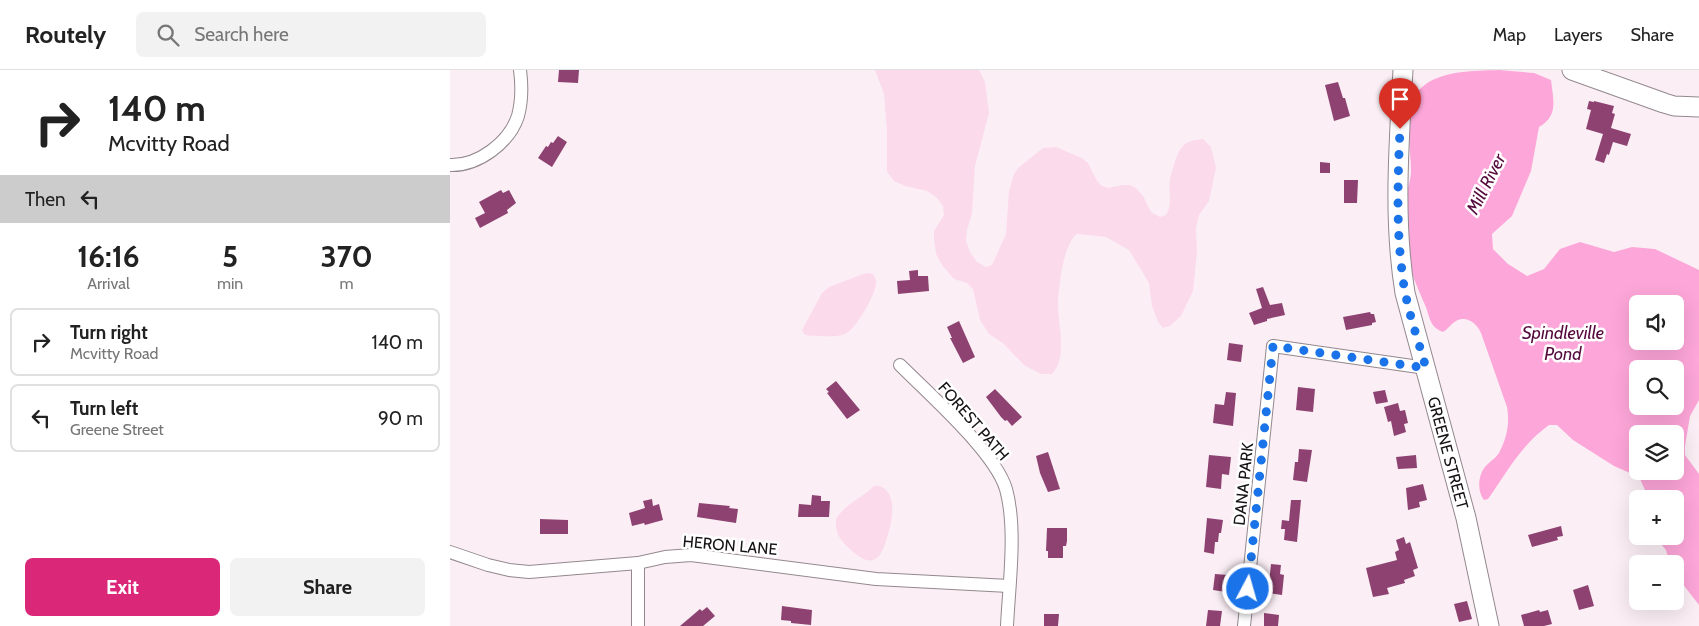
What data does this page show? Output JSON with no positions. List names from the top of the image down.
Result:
{
  "streets": {
    "street": [
      "FOREST PATH",
      "GREENE STREET",
      "DANA PARK",
      "HERON LANE"
    ]
  },
  "crossings": [
    ["FOREST PATH", "HERON LANE"],
    ["GREENE STREET", "DANA PARK"]
  ],
  "water": ["Mill River", "Spindleville Pond"],
  "page": {
    "header": "Routely",
    "search": "Search here",
    "nav": ["Map", "Layers", "Share"],
    "turn": ["140 m", "Mcvitty Road"],
    "then": "Then",
    "eta": [
      "16:16",
      "Arrival",
      "5",
      "min",
      "370",
      "m"
    ],
    "map_buttons": ["+", "−"],
    "list": [
      {
        "name": "Turn right",
        "note": "Mcvitty Road",
        "value": "140 m"
      },
      {
        "name": "Turn left",
        "note": "Greene Street",
        "value": "90 m"
      }
    ],
    "buttons": ["Exit", "Share"]
  }
}
